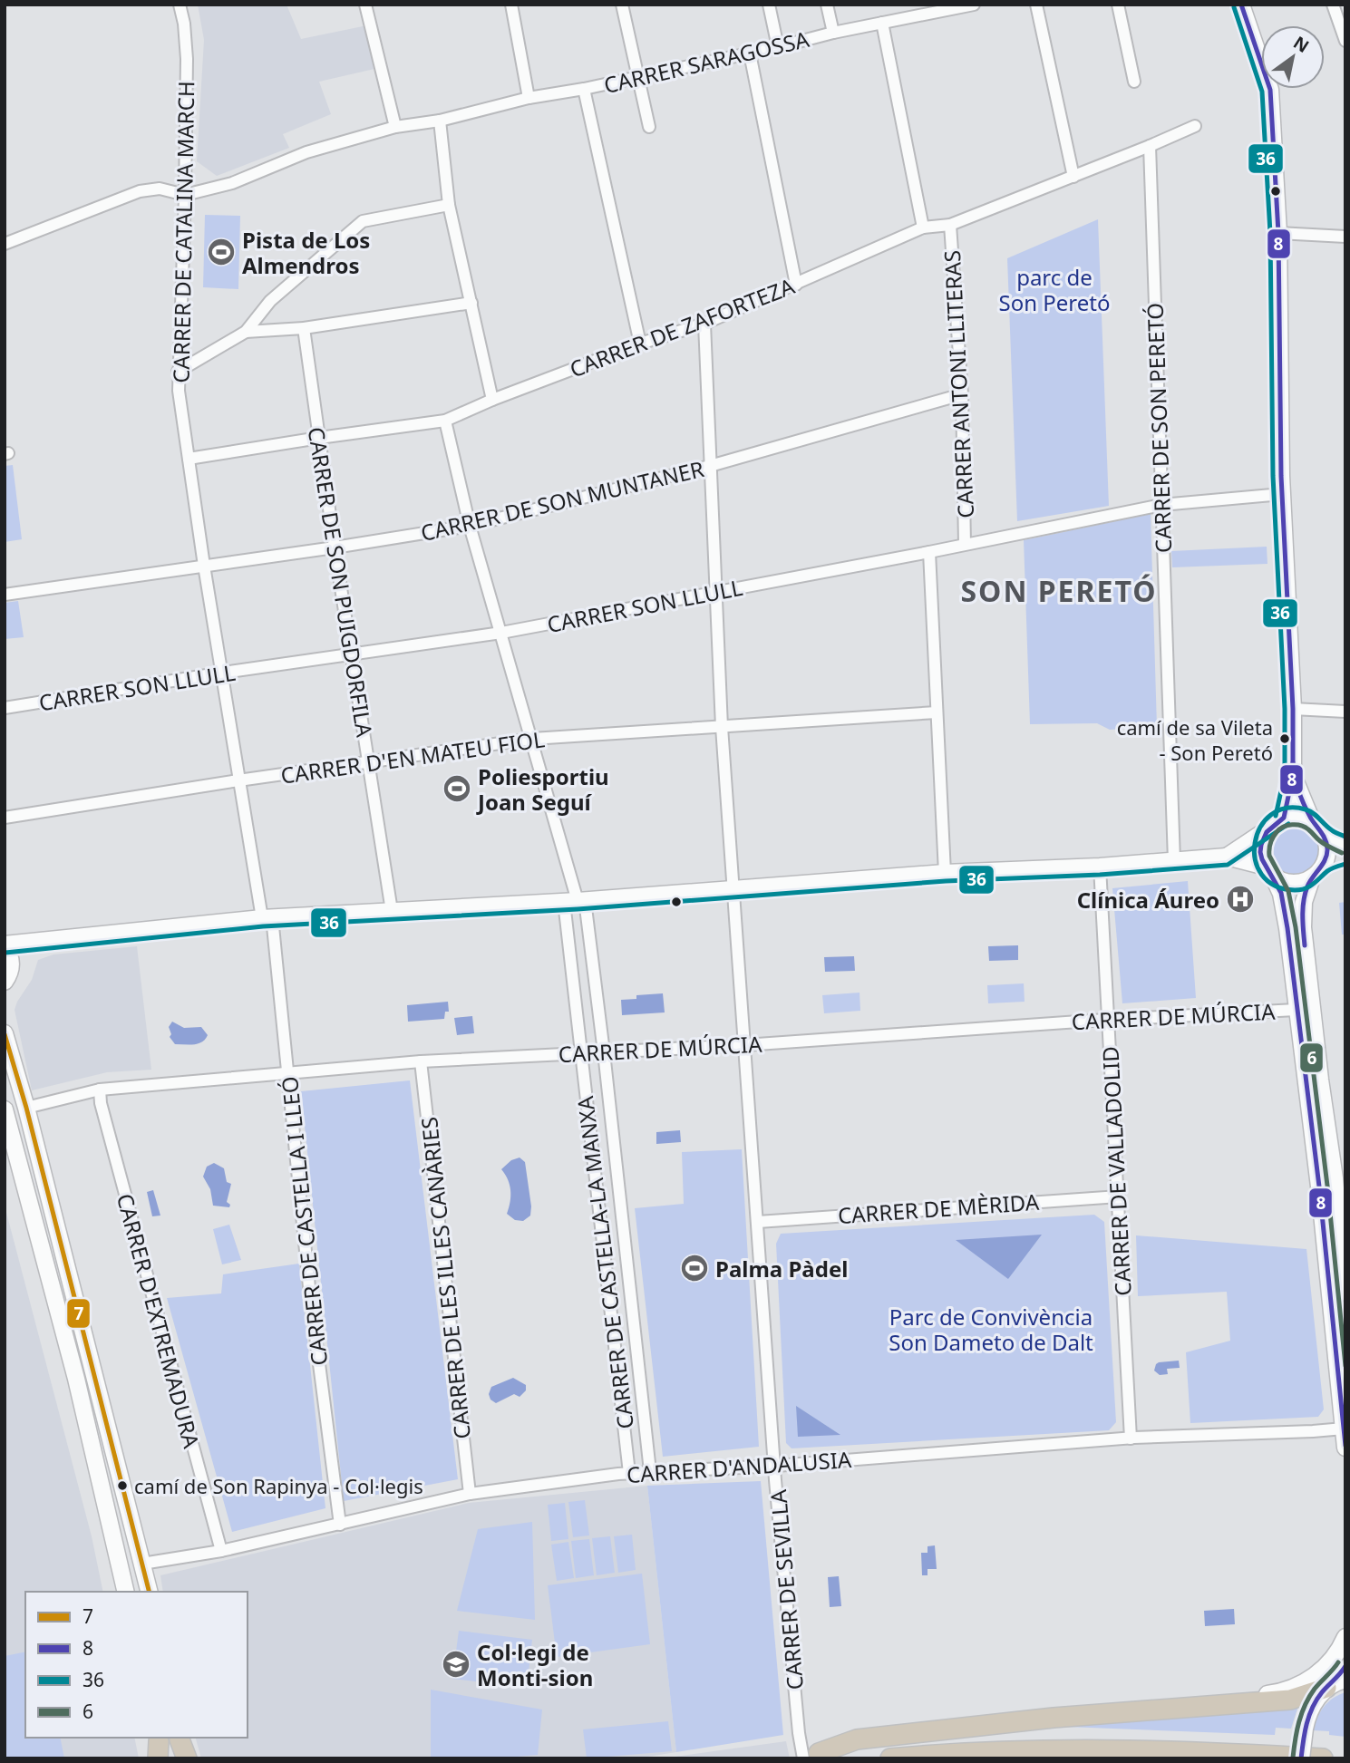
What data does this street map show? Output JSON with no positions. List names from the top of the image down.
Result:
{
  "streets": {
    "street": [
      "CARRER SARAGOSSA",
      "CARRER DE CATALINA MARCH",
      "CARRER DE ZAFORTEZA",
      "CARRER ANTONI LLITERAS",
      "CARRER DE SON PERETÓ",
      "CARRER DE SON MUNTANER",
      "CARRER DE SON PUIGDORFILA",
      "CARRER SON LLULL",
      "CARRER D'EN MATEU FIOL",
      "CARRER DE MÚRCIA",
      "CARRER DE VALLADOLID",
      "CARRER DE MÈRIDA",
      "CARRER DE CASTELLA I LLEÓ",
      "CARRER DE CASTELLA-LA MANXA",
      "CARRER DE LES ILLES CANÀRIES",
      "CARRER D'EXTREMADURA",
      "CARRER D'ANDALUSIA",
      "CARRER DE SEVILLA"
    ]
  },
  "crossings": [
    ["CARRER DE CATALINA MARCH", "CARRER DE ZAFORTEZA"],
    ["CARRER DE CATALINA MARCH", "CARRER DE SON MUNTANER"],
    ["CARRER DE CATALINA MARCH", "CARRER SON LLULL"],
    ["CARRER DE CATALINA MARCH", "CARRER DE CASTELLA I LLEÓ"],
    ["CARRER DE ZAFORTEZA", "CARRER ANTONI LLITERAS"],
    ["CARRER DE ZAFORTEZA", "CARRER DE SON PERETÓ"],
    ["CARRER DE ZAFORTEZA", "CARRER DE SON PUIGDORFILA"],
    ["CARRER DE ZAFORTEZA", "CARRER DE SEVILLA"],
    ["CARRER ANTONI LLITERAS", "CARRER DE SON MUNTANER"],
    ["CARRER ANTONI LLITERAS", "CARRER SON LLULL"],
    ["CARRER DE SON PERETÓ", "CARRER SON LLULL"],
    ["CARRER DE SON MUNTANER", "CARRER DE SON PUIGDORFILA"],
    ["CARRER DE SON MUNTANER", "CARRER DE SEVILLA"],
    ["CARRER DE SON PUIGDORFILA", "CARRER SON LLULL"],
    ["CARRER DE SON PUIGDORFILA", "CARRER D'EN MATEU FIOL"],
    ["CARRER SON LLULL", "CARRER DE CASTELLA I LLEÓ"],
    ["CARRER SON LLULL", "CARRER DE SEVILLA"],
    ["CARRER D'EN MATEU FIOL", "CARRER DE CASTELLA I LLEÓ"],
    ["CARRER D'EN MATEU FIOL", "CARRER DE SEVILLA"],
    ["CARRER DE MÚRCIA", "CARRER DE VALLADOLID"],
    ["CARRER DE MÚRCIA", "CARRER DE CASTELLA I LLEÓ"],
    ["CARRER DE MÚRCIA", "CARRER DE CASTELLA-LA MANXA"],
    ["CARRER DE MÚRCIA", "CARRER DE LES ILLES CANÀRIES"],
    ["CARRER DE MÚRCIA", "CARRER D'EXTREMADURA"],
    ["CARRER DE MÚRCIA", "CARRER DE SEVILLA"],
    ["CARRER DE VALLADOLID", "CARRER DE MÈRIDA"],
    ["CARRER DE VALLADOLID", "CARRER D'ANDALUSIA"],
    ["CARRER DE MÈRIDA", "CARRER DE SEVILLA"],
    ["CARRER DE CASTELLA I LLEÓ", "CARRER D'ANDALUSIA"],
    ["CARRER DE CASTELLA-LA MANXA", "CARRER D'ANDALUSIA"],
    ["CARRER DE LES ILLES CANÀRIES", "CARRER D'ANDALUSIA"],
    ["CARRER D'EXTREMADURA", "CARRER D'ANDALUSIA"],
    ["CARRER D'ANDALUSIA", "CARRER DE SEVILLA"]
  ],
  "districts": ["SON PERETÓ"],
  "parks": ["parc de Son Peretó", "Parc de Convivència Son Dameto de Dalt"],
  "places": {
    "sports": ["Pista de Los Almendros", "Poliesportiu Joan Seguí", "Palma Pàdel"],
    "other": ["camí de sa Vileta - Son Peretó", "camí de Son Rapinya - Col·legis"],
    "hospital": ["Clínica Áureo"],
    "school or university": ["Col·legi de Monti-sion"]
  },
  "lines": [
    "transit line 8",
    "transit line 36",
    "transit line 6",
    "transit line 7"
  ],
  "legend": [
    "7",
    "8",
    "36",
    "6"
  ],
  "north": "top right"
}
